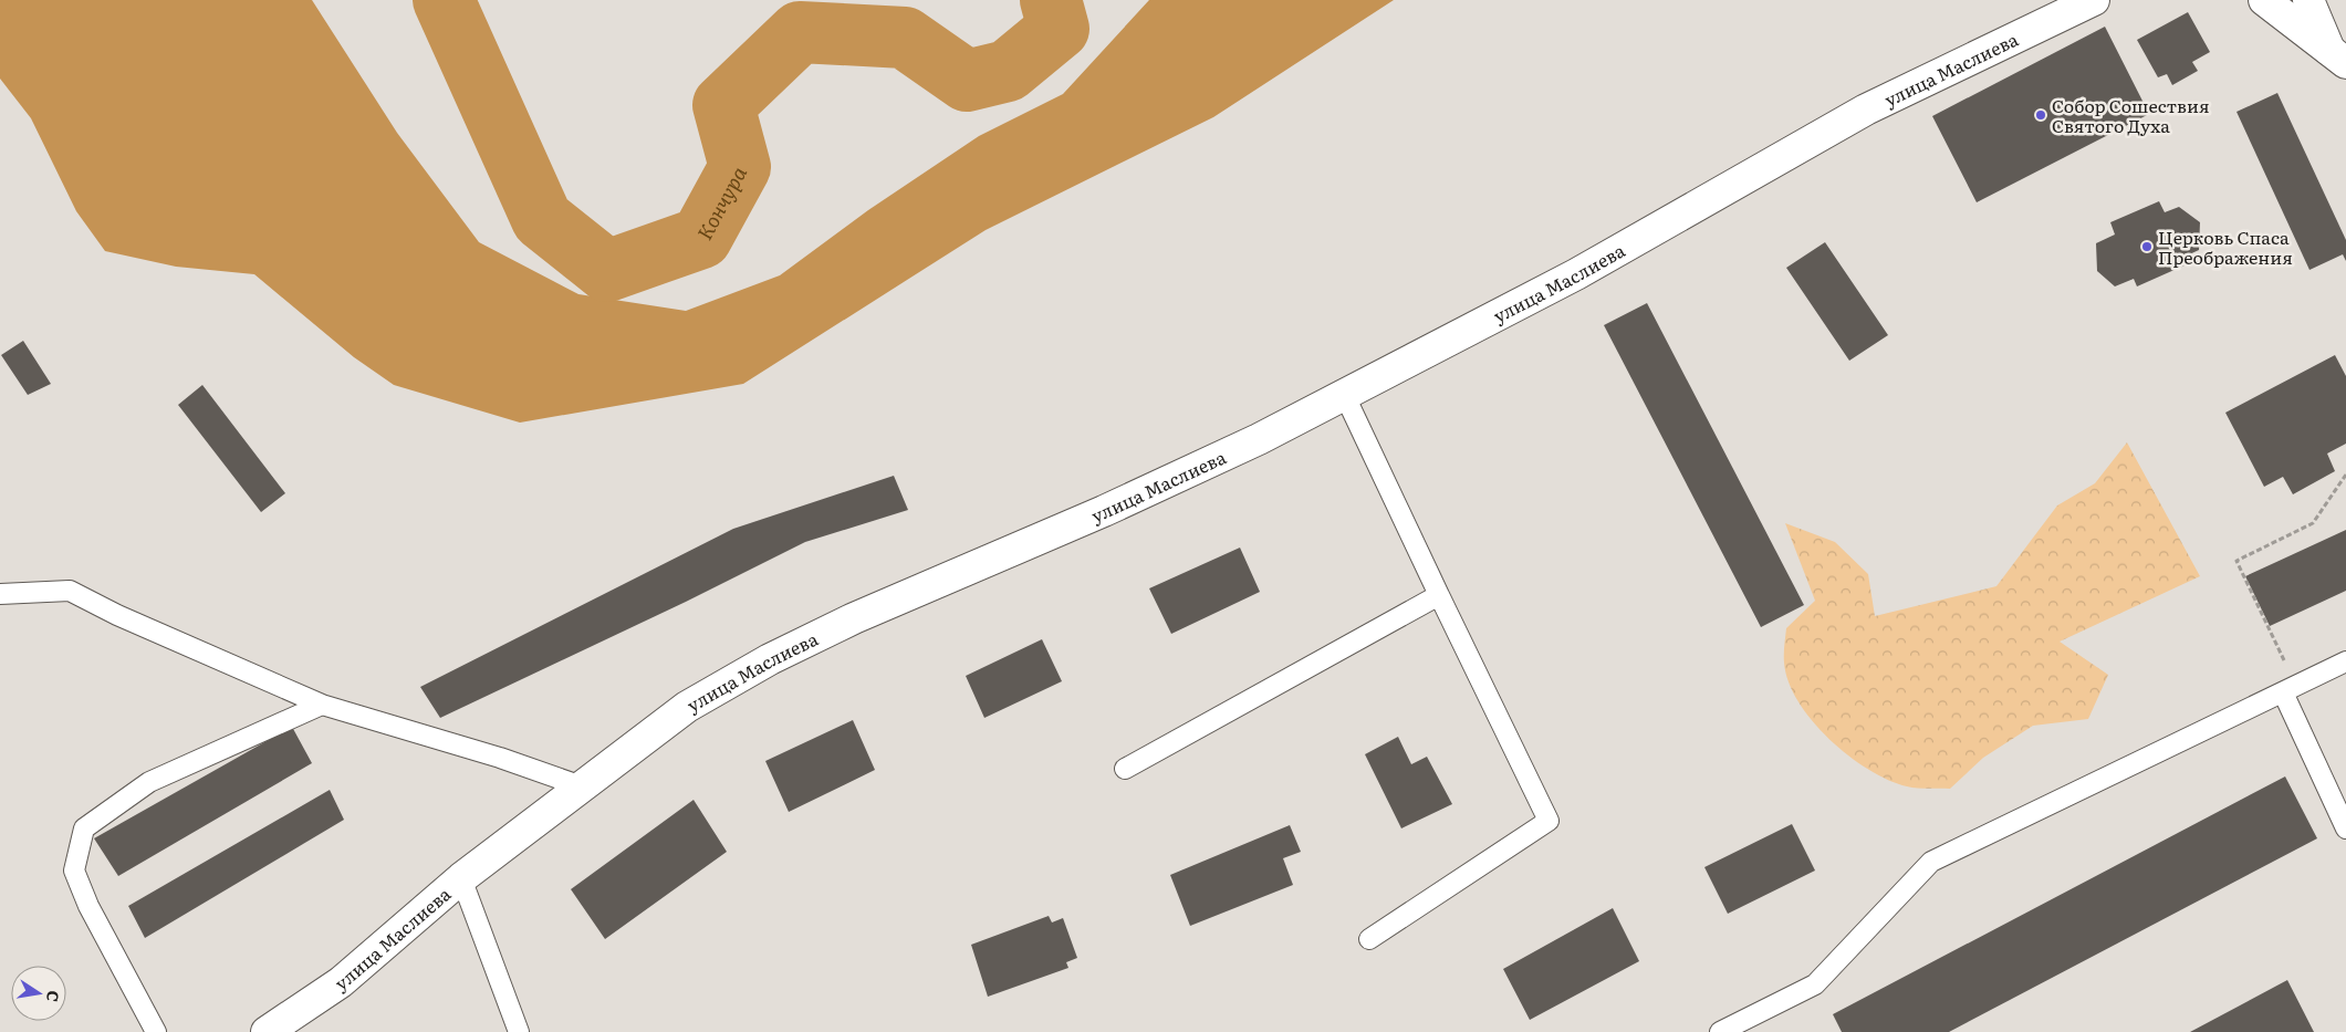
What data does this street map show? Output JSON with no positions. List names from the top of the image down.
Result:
{
  "streets": {
    "street": ["улица Маслиева"]
  },
  "water": ["Кончура"],
  "places": ["Собор Сошествия Святого Духа", "Церковь Спаса Преображения"],
  "north": "right"
}
